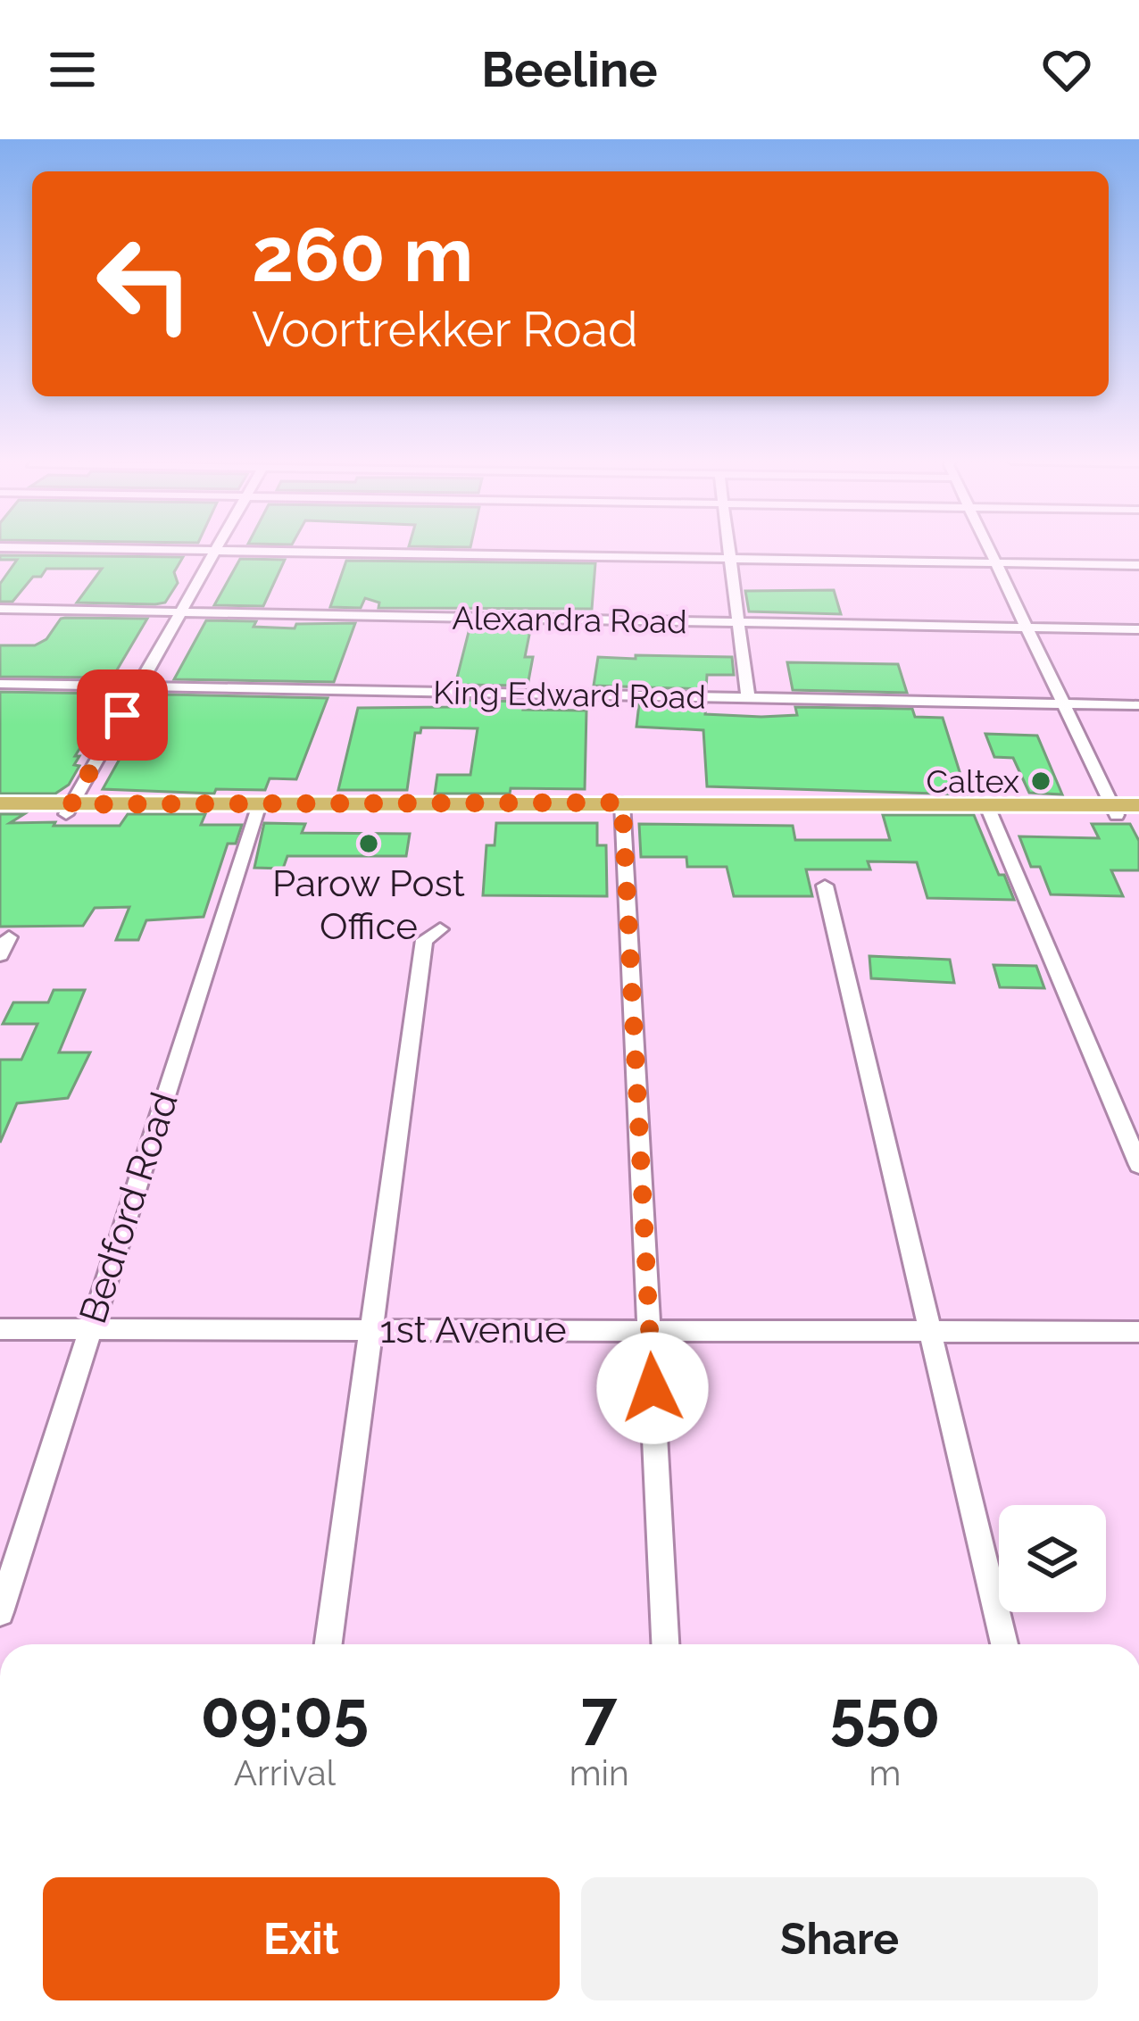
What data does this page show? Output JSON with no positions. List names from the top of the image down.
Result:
{
  "streets": {
    "street": [
      "Alexandra Road",
      "King Edward Road",
      "Bedford Road",
      "1st Avenue"
    ]
  },
  "crossings": [
    ["Bedford Road", "1st Avenue"]
  ],
  "places": ["Caltex", "Parow Post Office"],
  "page": {
    "header": "Beeline",
    "turn": ["260 m", "Voortrekker Road"],
    "eta": [
      "09:05",
      "Arrival",
      "7",
      "min",
      "550",
      "m"
    ],
    "buttons": ["Exit", "Share"]
  }
}
